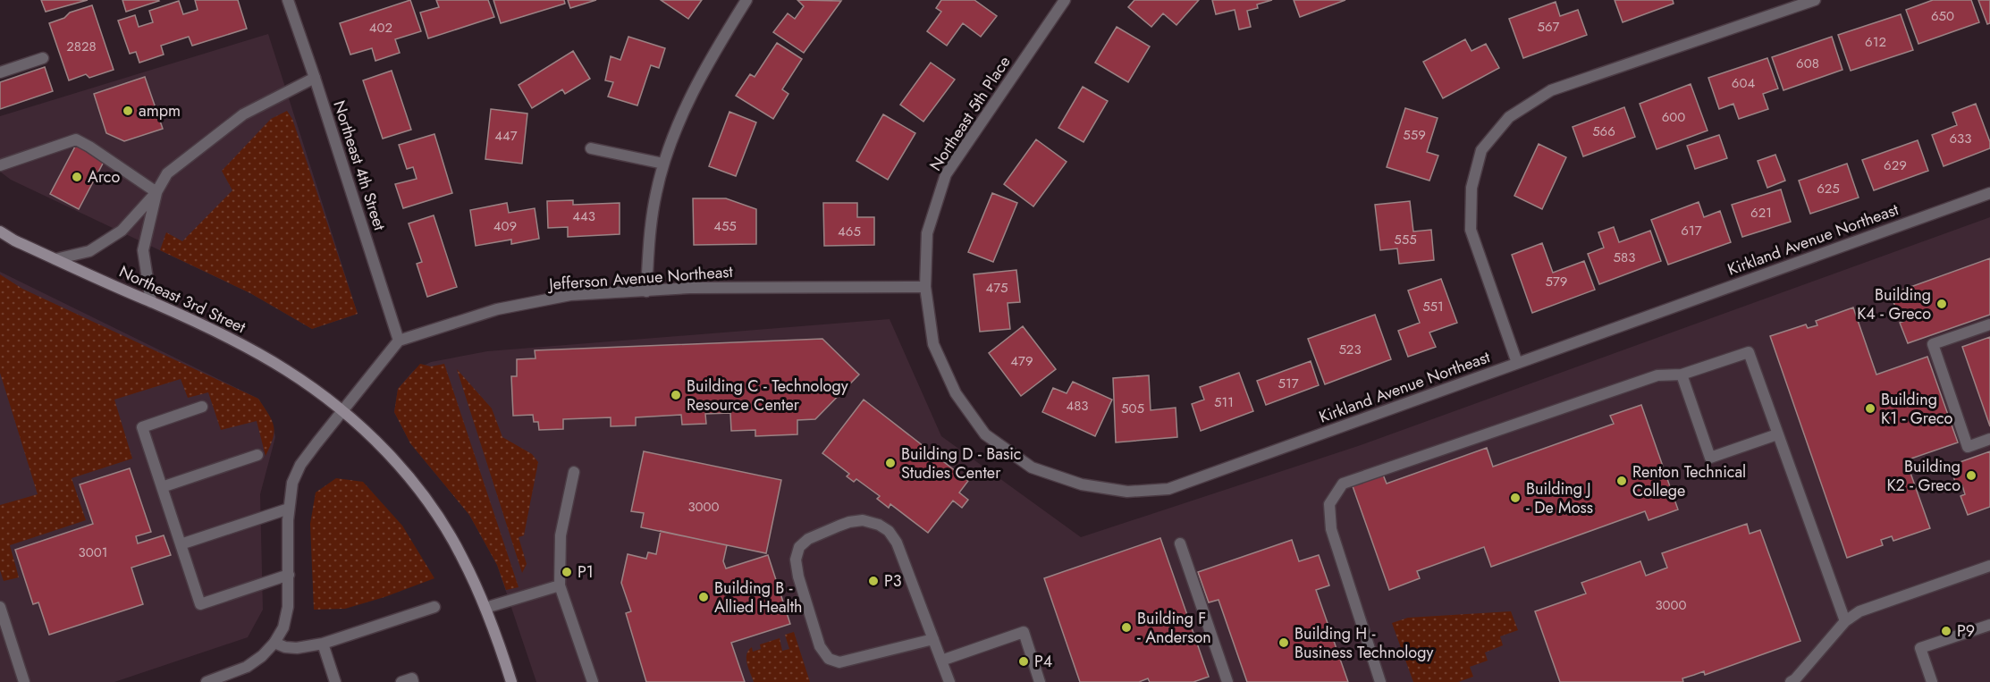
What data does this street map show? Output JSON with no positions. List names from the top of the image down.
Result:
{
  "streets": {
    "main road": ["Northeast 3rd Street"],
    "street": [
      "Northeast 5th Place",
      "Northeast 4th Street",
      "Kirkland Avenue Northeast",
      "Jefferson Avenue Northeast"
    ]
  },
  "crossings": [
    ["Northeast 5th Place", "Kirkland Avenue Northeast"],
    ["Northeast 5th Place", "Jefferson Avenue Northeast"],
    ["Northeast 4th Street", "Jefferson Avenue Northeast"],
    ["Kirkland Avenue Northeast", "Jefferson Avenue Northeast"]
  ],
  "places": [
    "ampm",
    "Arco",
    "Building K4 - Greco",
    "Building C - Technology Resource Center",
    "Building K1 - Greco",
    "Building D - Basic Studies Center",
    "Building K2 - Greco",
    "Renton Technical College",
    "Building J - De Moss",
    "P1",
    "P3",
    "Building B - Allied Health",
    "Building F - Anderson",
    "P9",
    "Building H - Business Technology",
    "P4"
  ],
  "house_numbers": [
    "650",
    "567",
    "402",
    "612",
    "2828",
    "608",
    "604",
    "600",
    "566",
    "559",
    "447",
    "633",
    "629",
    "625",
    "621",
    "443",
    "409",
    "455",
    "617",
    "465",
    "555",
    "583",
    "579",
    "475",
    "551",
    "523",
    "479",
    "517",
    "511",
    "483",
    "505",
    "3000",
    "3001",
    "3000"
  ]
}
